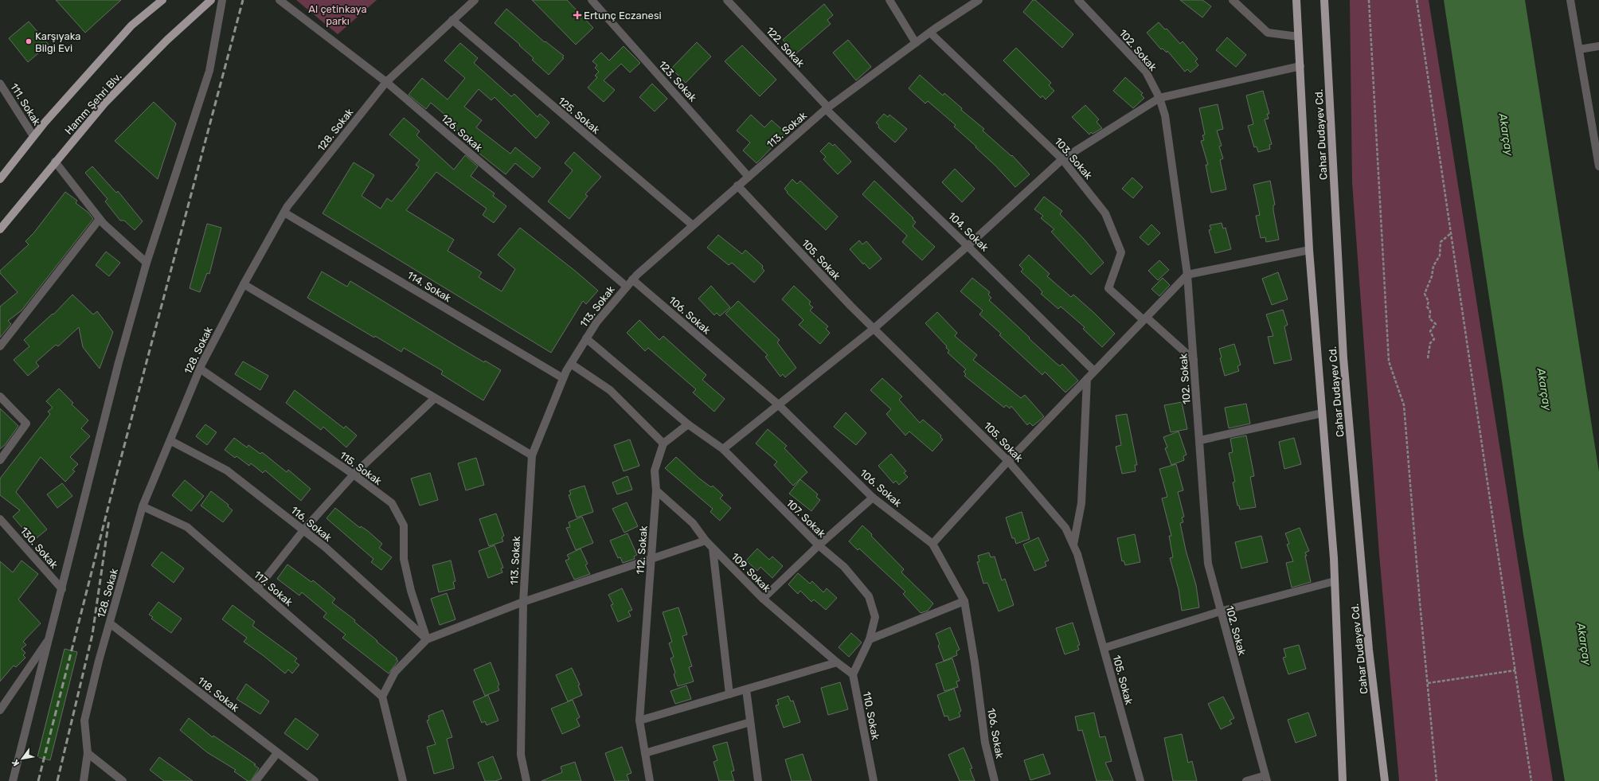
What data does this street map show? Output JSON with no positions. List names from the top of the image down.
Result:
{
  "streets": {
    "main road": ["Hamm Şehri Blv.", "Cahar Dudayev Cd."],
    "street": [
      "122. Sokak",
      "102. Sokak",
      "123. Sokak",
      "111. Sokak",
      "125. Sokak",
      "128. Sokak",
      "113. Sokak",
      "126. Sokak",
      "103. Sokak",
      "104. Sokak",
      "105. Sokak",
      "114. Sokak",
      "106. Sokak",
      "115. Sokak",
      "107. Sokak",
      "116. Sokak",
      "130. Sokak",
      "112. Sokak",
      "109. Sokak",
      "117. Sokak",
      "118. Sokak",
      "110. Sokak"
    ]
  },
  "crossings": [
    ["122. Sokak", "113. Sokak"],
    ["122. Sokak", "104. Sokak"],
    ["123. Sokak", "113. Sokak"],
    ["125. Sokak", "128. Sokak"],
    ["125. Sokak", "113. Sokak"],
    ["128. Sokak", "126. Sokak"],
    ["128. Sokak", "114. Sokak"],
    ["128. Sokak", "115. Sokak"],
    ["128. Sokak", "116. Sokak"],
    ["128. Sokak", "117. Sokak"],
    ["128. Sokak", "118. Sokak"],
    ["113. Sokak", "126. Sokak"],
    ["113. Sokak", "103. Sokak"],
    ["113. Sokak", "104. Sokak"],
    ["113. Sokak", "105. Sokak"],
    ["113. Sokak", "114. Sokak"],
    ["113. Sokak", "106. Sokak"],
    ["113. Sokak", "107. Sokak"],
    ["115. Sokak", "116. Sokak"],
    ["107. Sokak", "110. Sokak"],
    ["112. Sokak", "109. Sokak"]
  ],
  "water": ["Akarçay"],
  "parks": ["Al çetinkaya parkı"],
  "places": {
    "health": ["Ertunç Eczanesi"],
    "other": ["Karşıyaka Bilgi Evi"]
  },
  "north": "bottom left"
}
